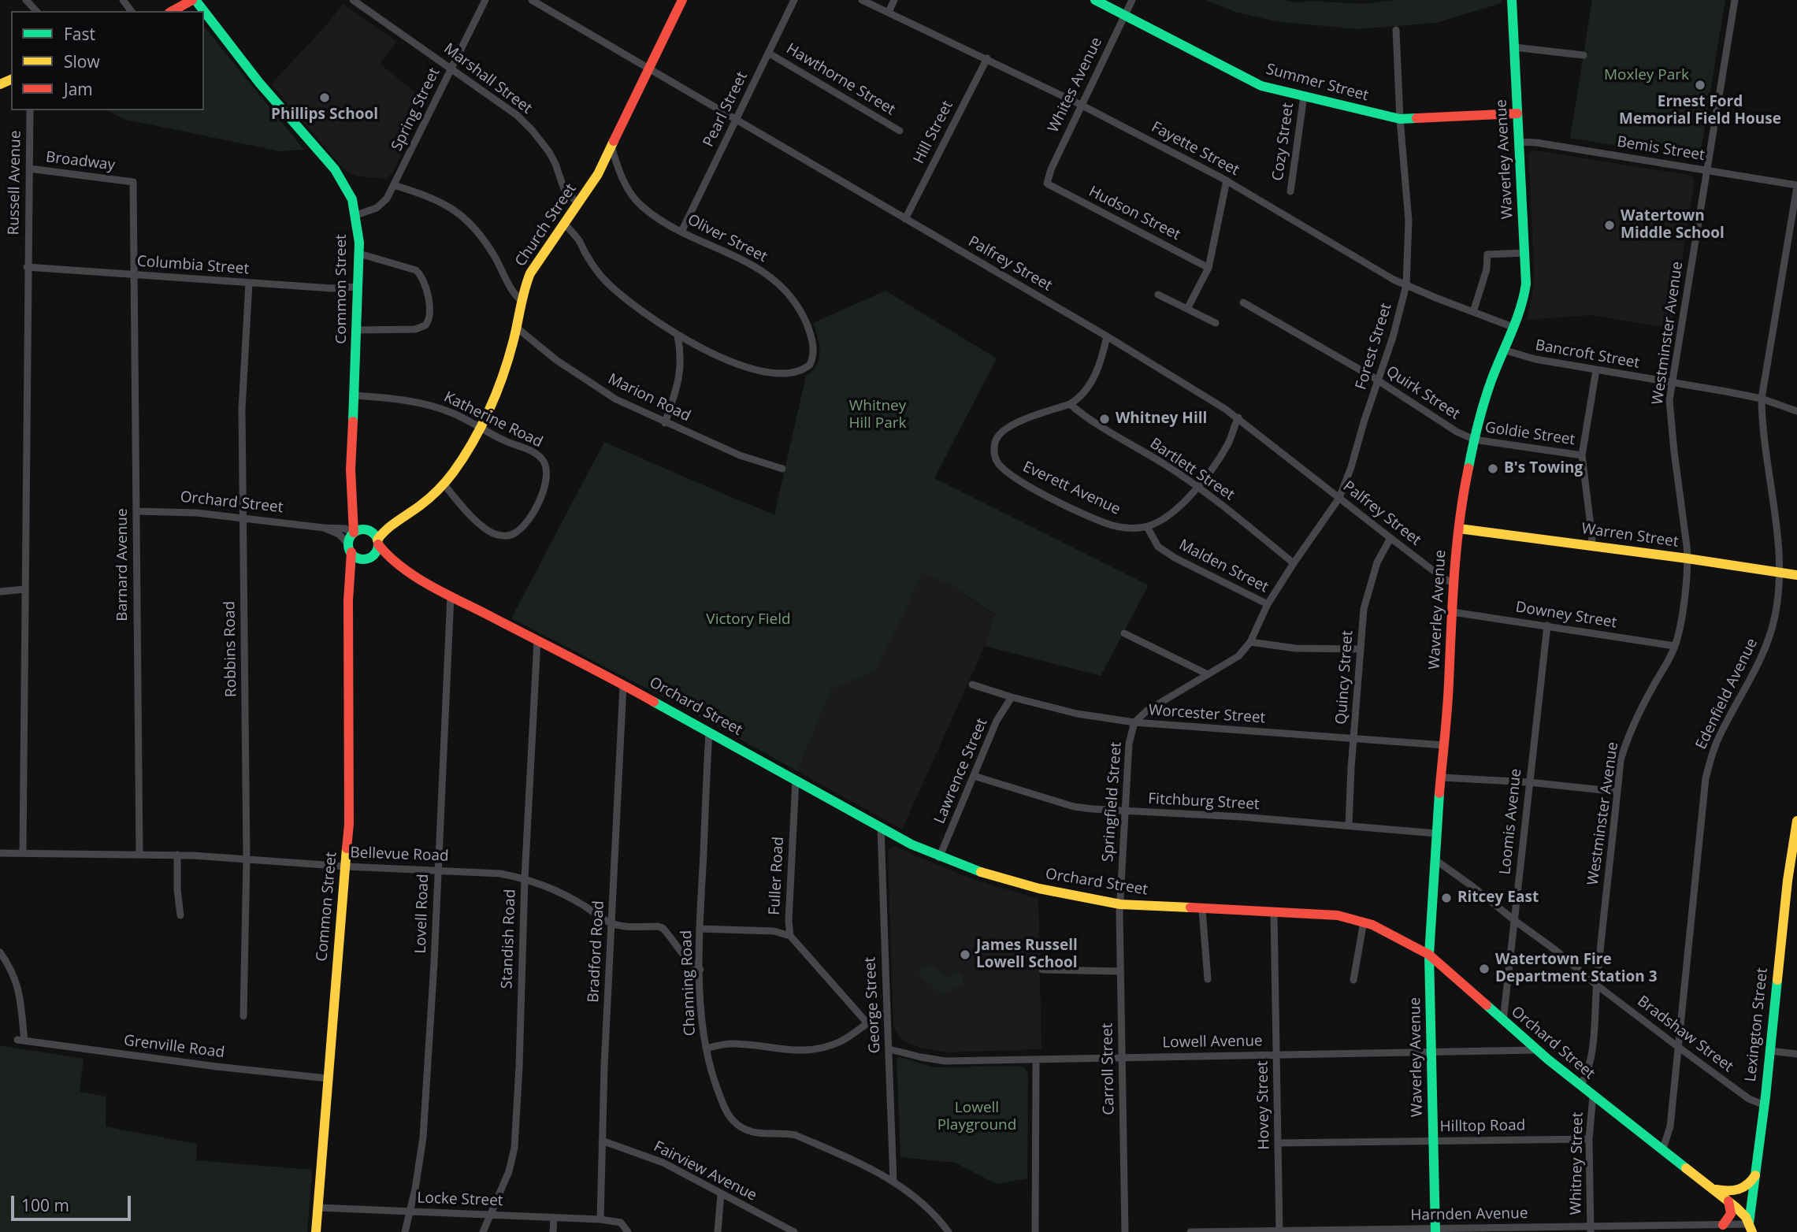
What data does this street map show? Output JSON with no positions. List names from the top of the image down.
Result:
{
  "streets": {
    "main road": [
      "Summer Street",
      "Waverley Avenue",
      "Church Street",
      "Common Street",
      "Orchard Street",
      "Warren Street",
      "Lexington Street"
    ],
    "street": [
      "Marshall Street",
      "Hawthorne Street",
      "Whites Avenue",
      "Spring Street",
      "Pearl Street",
      "Hill Street",
      "Cozy Street",
      "Fayette Street",
      "Bemis Street",
      "Broadway",
      "Russell Avenue",
      "Hudson Street",
      "Oliver Street",
      "Palfrey Street",
      "Columbia Street",
      "Westminster Avenue",
      "Forest Street",
      "Bancroft Street",
      "Quirk Street",
      "Marion Road",
      "Katherine Road",
      "Goldie Street",
      "Bartlett Street",
      "Everett Avenue",
      "Barnard Avenue",
      "Malden Street",
      "Downey Street",
      "Robbins Road",
      "Quincy Street",
      "Edenfield Avenue",
      "Worcester Street",
      "Lawrence Street",
      "Springfield Street",
      "Fitchburg Street",
      "Loomis Avenue",
      "Bellevue Road",
      "Fuller Road",
      "Lovell Road",
      "Standish Road",
      "Bradford Road",
      "Channing Road",
      "George Street",
      "Bradshaw Street",
      "Lowell Avenue",
      "Grenville Road",
      "Carroll Street",
      "Hovey Street",
      "Hilltop Road",
      "Whitney Street",
      "Fairview Avenue",
      "Locke Street",
      "Harnden Avenue"
    ]
  },
  "crossings": [
    ["Marshall Street", "Spring Street"],
    ["Marshall Street", "Church Street"],
    ["Hawthorne Street", "Pearl Street"],
    ["Summer Street", "Whites Avenue"],
    ["Summer Street", "Cozy Street"],
    ["Summer Street", "Waverley Avenue"],
    ["Summer Street", "Forest Street"],
    ["Whites Avenue", "Fayette Street"],
    ["Whites Avenue", "Hudson Street"],
    ["Spring Street", "Common Street"],
    ["Pearl Street", "Oliver Street"],
    ["Pearl Street", "Palfrey Street"],
    ["Hill Street", "Fayette Street"],
    ["Hill Street", "Palfrey Street"],
    ["Fayette Street", "Waverley Avenue"],
    ["Fayette Street", "Forest Street"],
    ["Bemis Street", "Waverley Avenue"],
    ["Bemis Street", "Westminster Avenue"],
    ["Bemis Street", "Edenfield Avenue"],
    ["Waverley Avenue", "Palfrey Street"],
    ["Waverley Avenue", "Bancroft Street"],
    ["Waverley Avenue", "Quirk Street"],
    ["Waverley Avenue", "Goldie Street"],
    ["Waverley Avenue", "Orchard Street"],
    ["Waverley Avenue", "Warren Street"],
    ["Waverley Avenue", "Downey Street"],
    ["Waverley Avenue", "Worcester Street"],
    ["Waverley Avenue", "Fitchburg Street"],
    ["Waverley Avenue", "Bradshaw Street"],
    ["Waverley Avenue", "Lowell Avenue"],
    ["Waverley Avenue", "Hilltop Road"],
    ["Waverley Avenue", "Harnden Avenue"],
    ["Broadway", "Russell Avenue"],
    ["Broadway", "Columbia Street"],
    ["Broadway", "Barnard Avenue"],
    ["Russell Avenue", "Columbia Street"],
    ["Russell Avenue", "Bellevue Road"],
    ["Church Street", "Oliver Street"],
    ["Church Street", "Palfrey Street"],
    ["Church Street", "Common Street"],
    ["Church Street", "Marion Road"],
    ["Church Street", "Katherine Road"],
    ["Church Street", "Orchard Street"],
    ["Palfrey Street", "Forest Street"],
    ["Palfrey Street", "Everett Avenue"],
    ["Palfrey Street", "Quincy Street"],
    ["Columbia Street", "Common Street"],
    ["Columbia Street", "Barnard Avenue"],
    ["Columbia Street", "Robbins Road"],
    ["Common Street", "Katherine Road"],
    ["Common Street", "Orchard Street"],
    ["Common Street", "Bellevue Road"],
    ["Common Street", "Grenville Road"],
    ["Common Street", "Locke Street"],
    ["Westminster Avenue", "Bancroft Street"],
    ["Westminster Avenue", "Orchard Street"],
    ["Westminster Avenue", "Warren Street"],
    ["Westminster Avenue", "Downey Street"],
    ["Westminster Avenue", "Bradshaw Street"],
    ["Forest Street", "Quirk Street"],
    ["Forest Street", "Bartlett Street"],
    ["Forest Street", "Malden Street"],
    ["Forest Street", "Springfield Street"],
    ["Bancroft Street", "Edenfield Avenue"],
    ["Quirk Street", "Goldie Street"],
    ["Bartlett Street", "Everett Avenue"],
    ["Everett Avenue", "Malden Street"],
    ["Orchard Street", "Barnard Avenue"],
    ["Orchard Street", "Robbins Road"],
    ["Orchard Street", "Edenfield Avenue"],
    ["Orchard Street", "Lawrence Street"],
    ["Orchard Street", "Springfield Street"],
    ["Orchard Street", "Loomis Avenue"],
    ["Orchard Street", "Fuller Road"],
    ["Orchard Street", "Lovell Road"],
    ["Orchard Street", "Standish Road"],
    ["Orchard Street", "Bradford Road"],
    ["Orchard Street", "Channing Road"],
    ["Orchard Street", "George Street"],
    ["Orchard Street", "Lexington Street"],
    ["Orchard Street", "Lowell Avenue"],
    ["Orchard Street", "Carroll Street"],
    ["Orchard Street", "Hovey Street"],
    ["Orchard Street", "Whitney Street"],
    ["Orchard Street", "Harnden Avenue"],
    ["Warren Street", "Edenfield Avenue"],
    ["Barnard Avenue", "Bellevue Road"],
    ["Downey Street", "Loomis Avenue"],
    ["Robbins Road", "Bellevue Road"],
    ["Quincy Street", "Worcester Street"],
    ["Quincy Street", "Fitchburg Street"],
    ["Edenfield Avenue", "Bradshaw Street"],
    ["Worcester Street", "Lawrence Street"],
    ["Worcester Street", "Springfield Street"],
    ["Lawrence Street", "Fitchburg Street"],
    ["Springfield Street", "Fitchburg Street"],
    ["Springfield Street", "Carroll Street"],
    ["Loomis Avenue", "Bradshaw Street"],
    ["Bellevue Road", "Lovell Road"],
    ["Bellevue Road", "Standish Road"],
    ["Bellevue Road", "Bradford Road"],
    ["Bellevue Road", "Channing Road"],
    ["Lovell Road", "Locke Street"],
    ["Standish Road", "Locke Street"],
    ["Bradford Road", "Fairview Avenue"],
    ["Bradford Road", "Locke Street"],
    ["Channing Road", "George Street"],
    ["George Street", "Lowell Avenue"],
    ["Lexington Street", "Bradshaw Street"],
    ["Lexington Street", "Harnden Avenue"],
    ["Lowell Avenue", "Carroll Street"],
    ["Lowell Avenue", "Hovey Street"],
    ["Hovey Street", "Hilltop Road"],
    ["Hovey Street", "Harnden Avenue"],
    ["Hilltop Road", "Whitney Street"],
    ["Whitney Street", "Harnden Avenue"]
  ],
  "parks": [
    "Moxley Park",
    "Whitney Hill Park",
    "Victory Field",
    "Lowell Playground"
  ],
  "places": [
    "Ernest Ford Memorial Field House",
    "Phillips School",
    "Watertown Middle School",
    "Whitney Hill",
    "B's Towing",
    "Ritcey East",
    "James Russell Lowell School",
    "Watertown Fire Department Station 3"
  ],
  "legend": ["Fast", "Slow", "Jam"],
  "scale_bar": "100 m"
}
